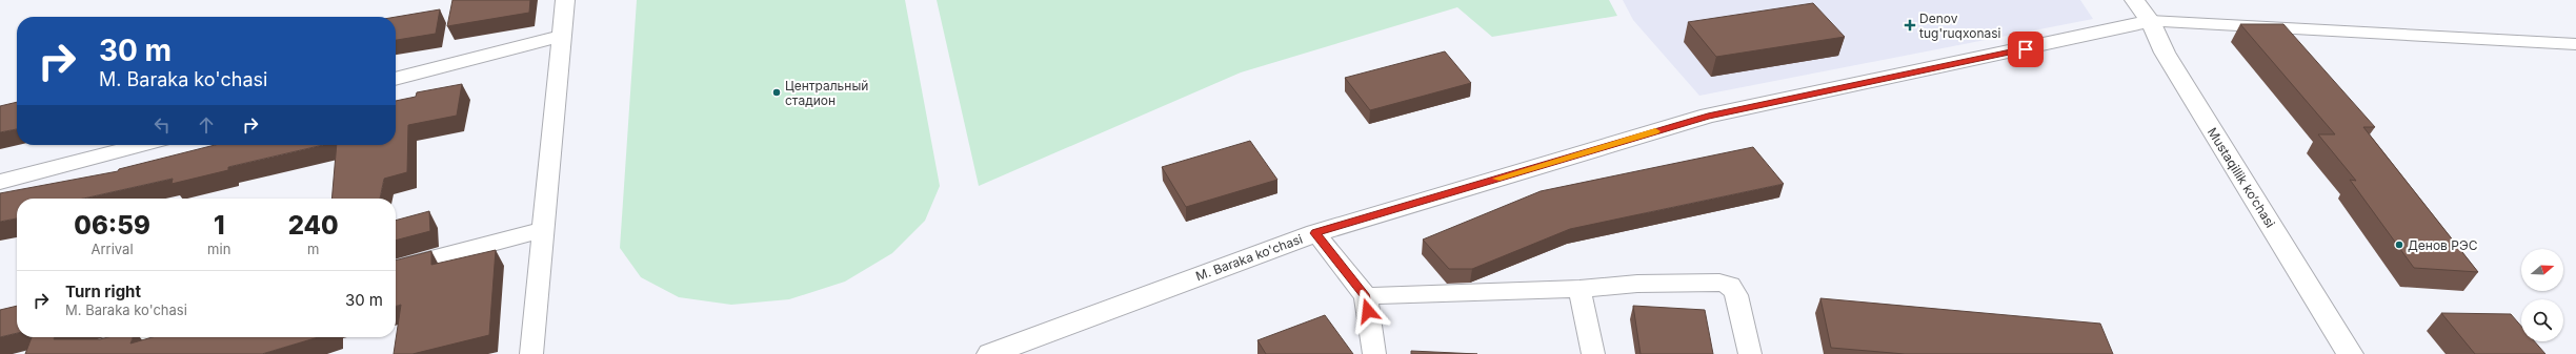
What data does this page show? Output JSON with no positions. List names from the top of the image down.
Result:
{
  "streets": {
    "street": ["Mustaqillik ko‘chasi", "M. Baraka ko'chasi"]
  },
  "crossings": [
    ["Mustaqillik ko‘chasi", "M. Baraka ko'chasi"]
  ],
  "places": {
    "health": ["Denov tug'ruqxonasi"],
    "other": ["Центральный стадион", "Денов РЭС"]
  },
  "north": "right",
  "page": {
    "turn": ["30 m", "M. Baraka ko'chasi"],
    "eta": [
      "06:59",
      "Arrival",
      "1",
      "min",
      "240",
      "m"
    ],
    "list": [
      {
        "name": "Turn right",
        "note": "M. Baraka ko'chasi",
        "value": "30 m"
      }
    ]
  }
}
